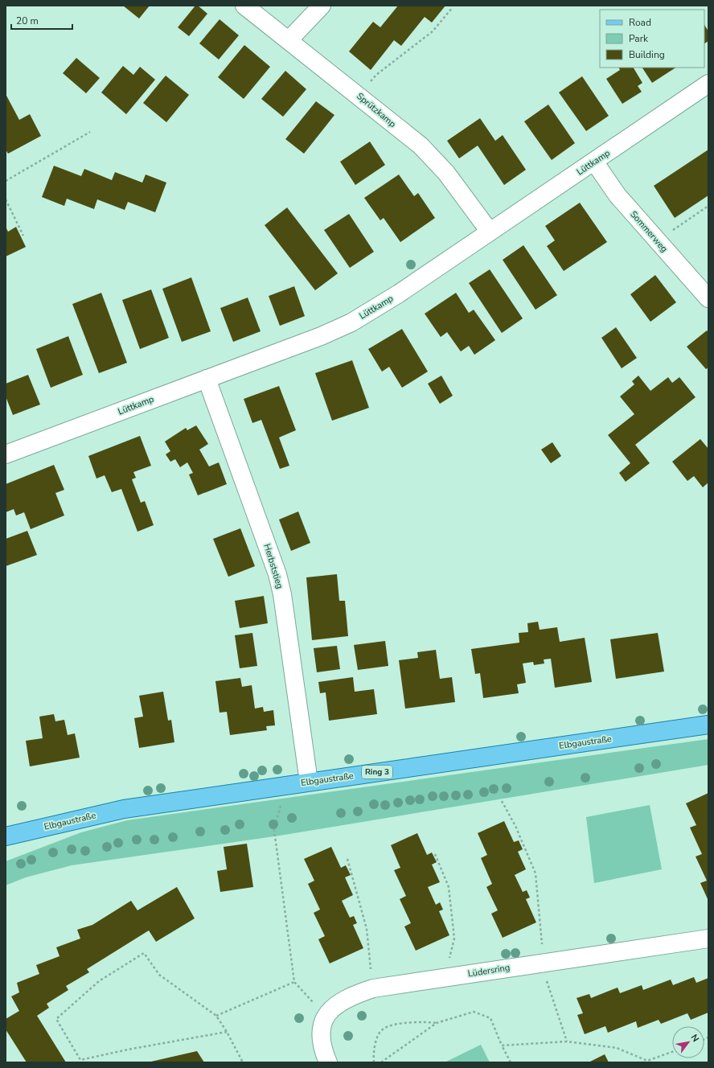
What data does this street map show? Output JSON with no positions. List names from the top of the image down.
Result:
{
  "streets": {
    "main road": ["Elbgaustraße", "Ring 3"],
    "street": [
      "Sprützkamp",
      "Lüttkamp",
      "Sommerweg",
      "Herbststieg",
      "Lüdersring"
    ]
  },
  "crossings": [
    ["Sprützkamp", "Lüttkamp"],
    ["Lüttkamp", "Sommerweg"],
    ["Lüttkamp", "Herbststieg"],
    ["Herbststieg", "Elbgaustraße"]
  ],
  "legend": ["Road", "Park", "Building"],
  "scale_bar": "20 m",
  "north": "top right"
}
